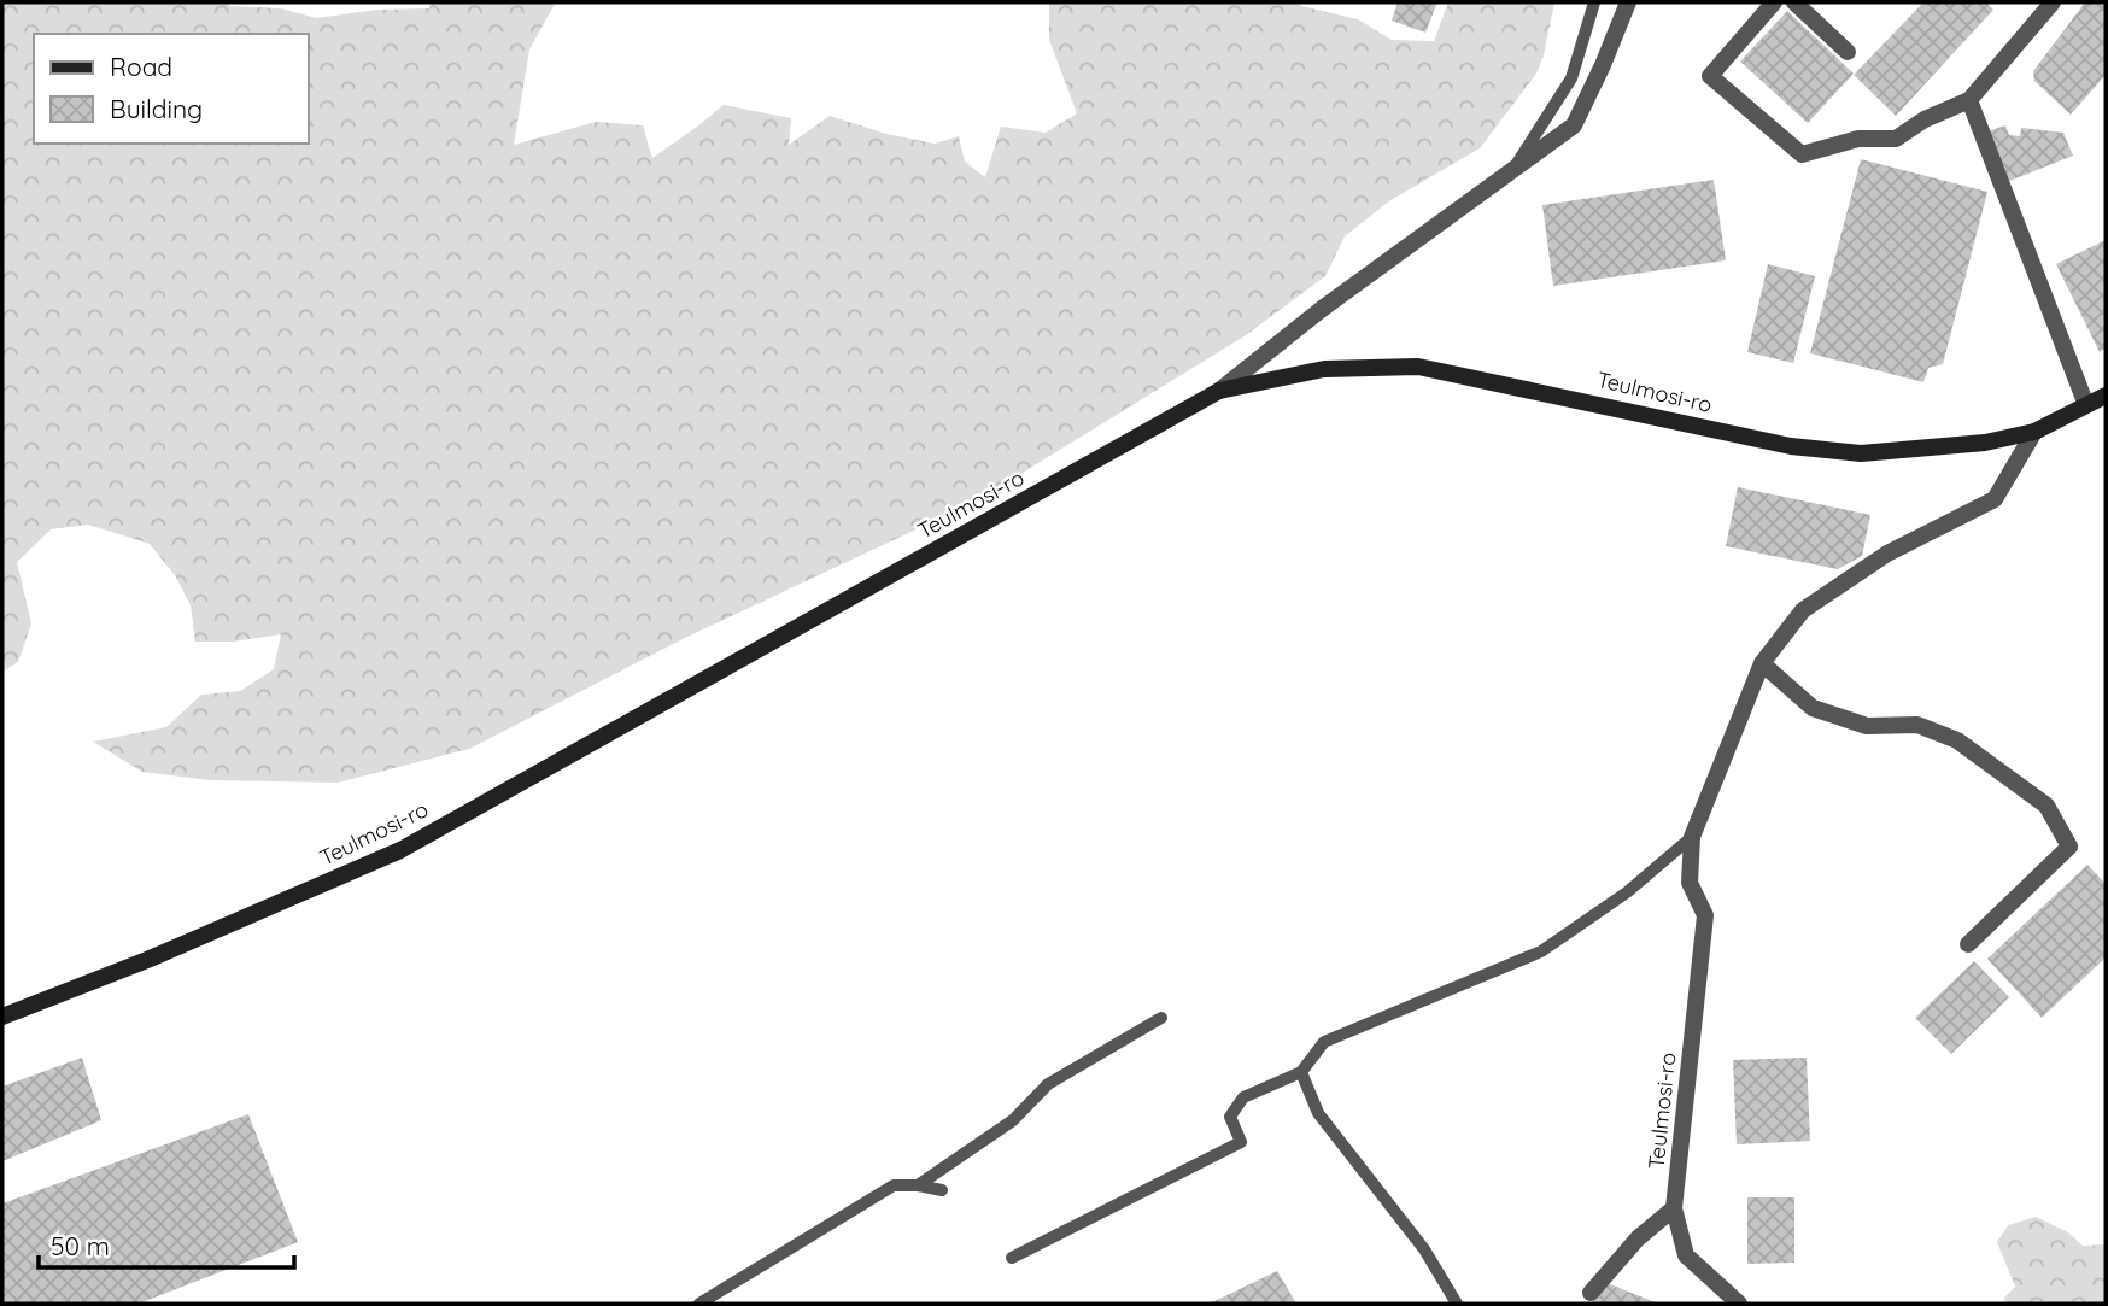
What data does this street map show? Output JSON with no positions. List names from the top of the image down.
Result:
{
  "streets": {
    "main road": ["Teulmosi-ro"]
  },
  "legend": ["Road", "Building"],
  "scale_bar": "50 m"
}
